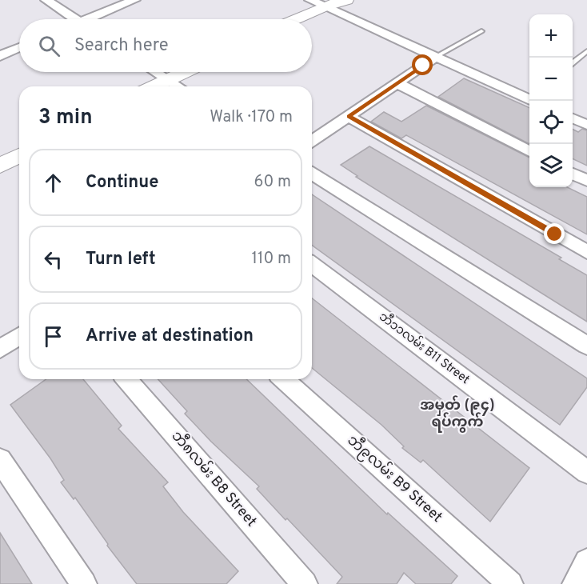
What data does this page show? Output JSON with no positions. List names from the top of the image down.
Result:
{
  "streets": {
    "street": ["ဘီ၁၁လမ်း B11 Street", "ဘီ၈လမ်း B8 Street", "ဘီ၉လမ်း B9 Street"]
  },
  "districts": ["အမှတ် (၉၄) ရပ်ကွက်"],
  "page": {
    "map_buttons": ["+", "−"],
    "search": "Search here",
    "heading": ["3 min", "Walk · 170 m"],
    "list": [
      ["Continue", "60 m"],
      ["Turn left", "110 m"],
      "Arrive at destination"
    ]
  }
}
